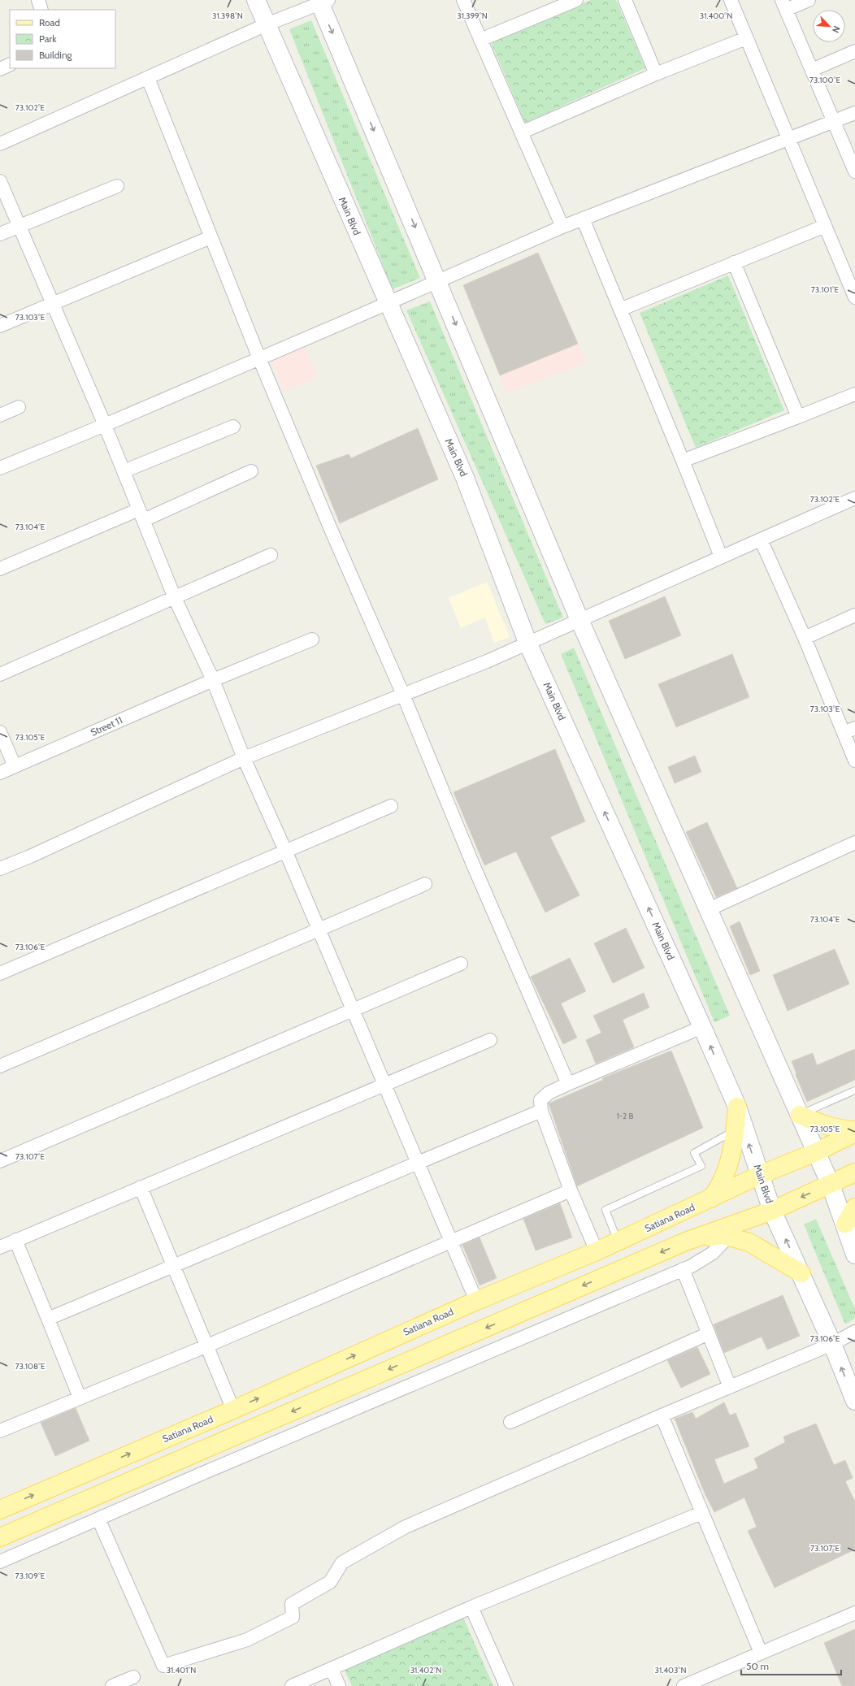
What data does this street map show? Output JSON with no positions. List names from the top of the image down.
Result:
{
  "streets": {
    "main road": ["Main Blvd", "Satiana Road"],
    "street": ["Street 11"]
  },
  "crossings": [
    ["Main Blvd", "Satiana Road"]
  ],
  "house_numbers": ["1-2 B"],
  "legend": ["Road", "Park", "Building"],
  "scale_bar": "50 m",
  "north": "bottom right",
  "coordinates": [
    "31.398°N",
    "31.399°N",
    "31.400°N",
    "73.100°E",
    "73.102°E",
    "73.101°E",
    "73.103°E",
    "73.104°E",
    "73.105°E",
    "73.106°E",
    "73.107°E",
    "73.108°E",
    "73.109°E",
    "31.401°N",
    "31.402°N",
    "31.403°N"
  ]
}
